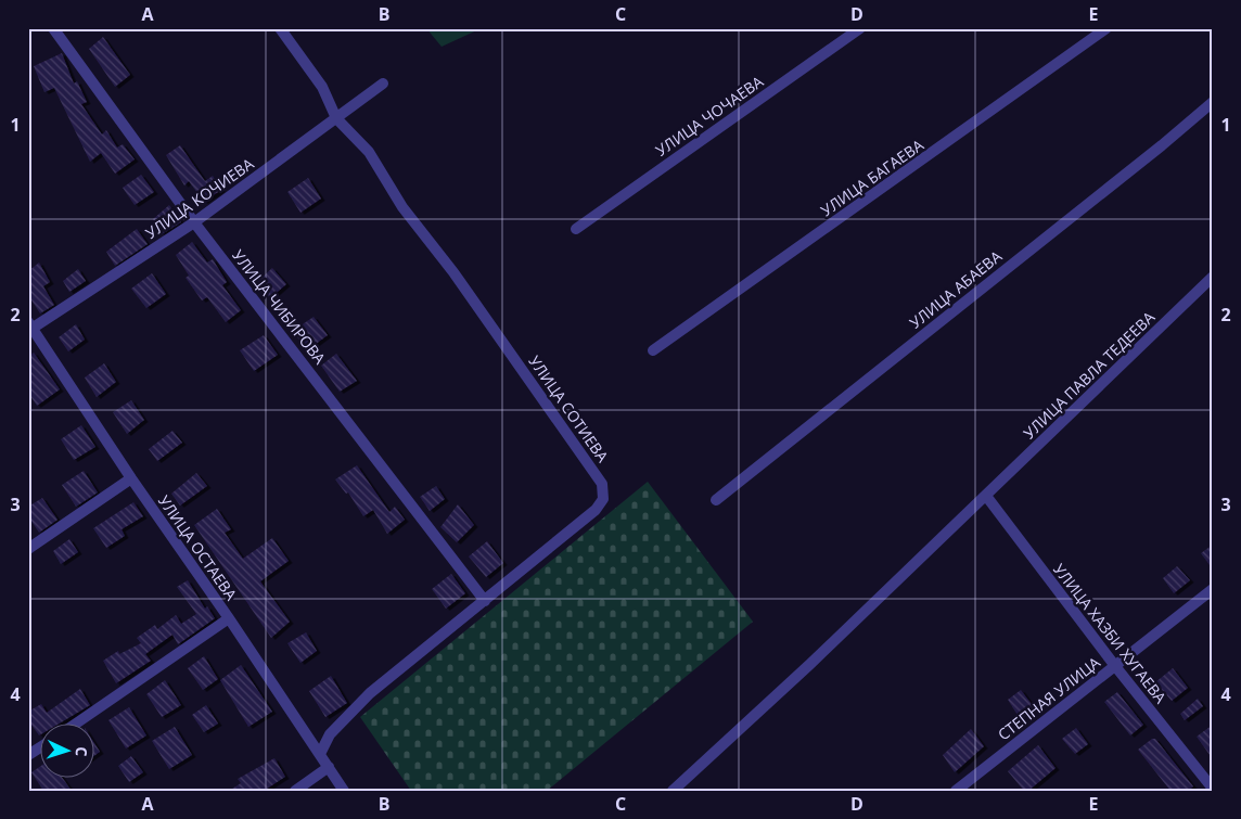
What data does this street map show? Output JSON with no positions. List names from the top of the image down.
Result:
{
  "streets": {
    "street": [
      "УЛИЦА ЧОЧАЕВА",
      "УЛИЦА БАГАЕВА",
      "УЛИЦА КОЧИЕВА",
      "УЛИЦА АБАЕВА",
      "УЛИЦА ЧИБИРОВА",
      "УЛИЦА ПАВЛА ТЕДЕЕВА",
      "УЛИЦА СОТИЕВА",
      "УЛИЦА ОСТАЕВА",
      "УЛИЦА ХАЗБИ ХУГАЕВА",
      "СТЕПНАЯ УЛИЦА"
    ]
  },
  "crossings": [
    ["УЛИЦА КОЧИЕВА", "УЛИЦА ЧИБИРОВА"],
    ["УЛИЦА КОЧИЕВА", "УЛИЦА СОТИЕВА"],
    ["УЛИЦА КОЧИЕВА", "УЛИЦА ОСТАЕВА"],
    ["УЛИЦА ЧИБИРОВА", "УЛИЦА СОТИЕВА"],
    ["УЛИЦА ПАВЛА ТЕДЕЕВА", "УЛИЦА ХАЗБИ ХУГАЕВА"],
    ["УЛИЦА СОТИЕВА", "УЛИЦА ОСТАЕВА"],
    ["УЛИЦА ХАЗБИ ХУГАЕВА", "СТЕПНАЯ УЛИЦА"]
  ],
  "north": "right",
  "grid": {
    "columns": [
      "A",
      "B",
      "C",
      "D",
      "E"
    ],
    "rows": [
      "1",
      "2",
      "3",
      "4"
    ]
  }
}
